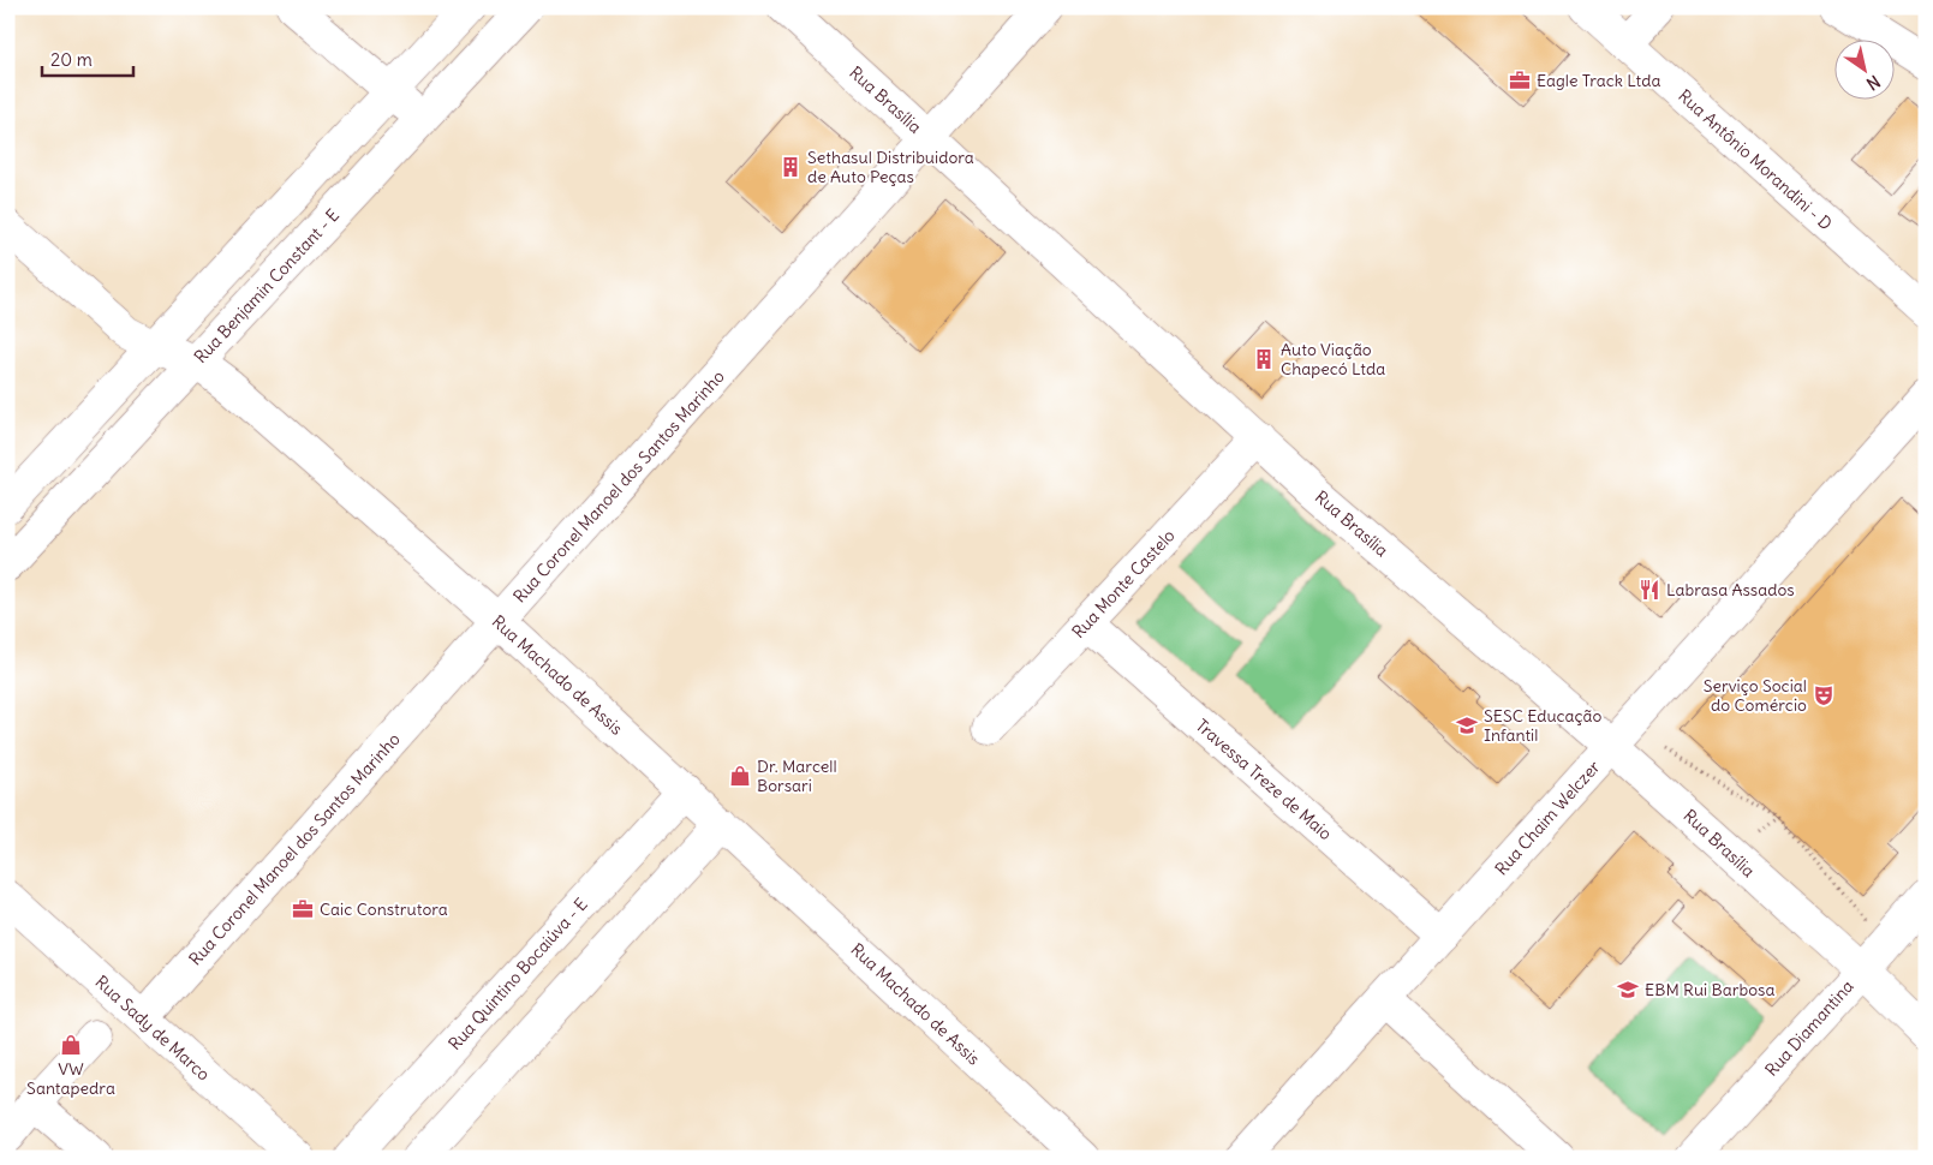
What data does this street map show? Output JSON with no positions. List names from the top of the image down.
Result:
{
  "streets": {
    "street": [
      "Rua Brasília",
      "Rua Antônio Morandini - D",
      "Rua Benjamin Constant - E",
      "Rua Coronel Manoel dos Santos Marinho",
      "Rua Monte Castelo",
      "Rua Machado de Assis",
      "Travessa Treze de Maio",
      "Rua Chaim Welczer",
      "Rua Quintino Bocaiúva - E",
      "Rua Sady de Marco",
      "Rua Diamantina"
    ]
  },
  "crossings": [
    ["Rua Brasília", "Rua Coronel Manoel dos Santos Marinho"],
    ["Rua Brasília", "Rua Monte Castelo"],
    ["Rua Brasília", "Rua Chaim Welczer"],
    ["Rua Brasília", "Rua Diamantina"],
    ["Rua Benjamin Constant - E", "Rua Machado de Assis"],
    ["Rua Coronel Manoel dos Santos Marinho", "Rua Machado de Assis"],
    ["Rua Coronel Manoel dos Santos Marinho", "Rua Sady de Marco"],
    ["Rua Monte Castelo", "Travessa Treze de Maio"],
    ["Rua Machado de Assis", "Rua Quintino Bocaiúva - E"],
    ["Travessa Treze de Maio", "Rua Chaim Welczer"]
  ],
  "places": {
    "office": ["Eagle Track Ltda", "Caic Construtora"],
    "building": ["Sethasul Distribuidora de Auto Peças", "Auto Viação Chapecó Ltda"],
    "restaurant": ["Labrasa Assados"],
    "theatre": ["Serviço Social do Comércio"],
    "school or university": ["SESC Educação Infantil", "EBM Rui Barbosa"],
    "shop": ["Dr. Marcell Borsari", "VW Santapedra"]
  },
  "scale_bar": "20 m",
  "north": "bottom right"
}
